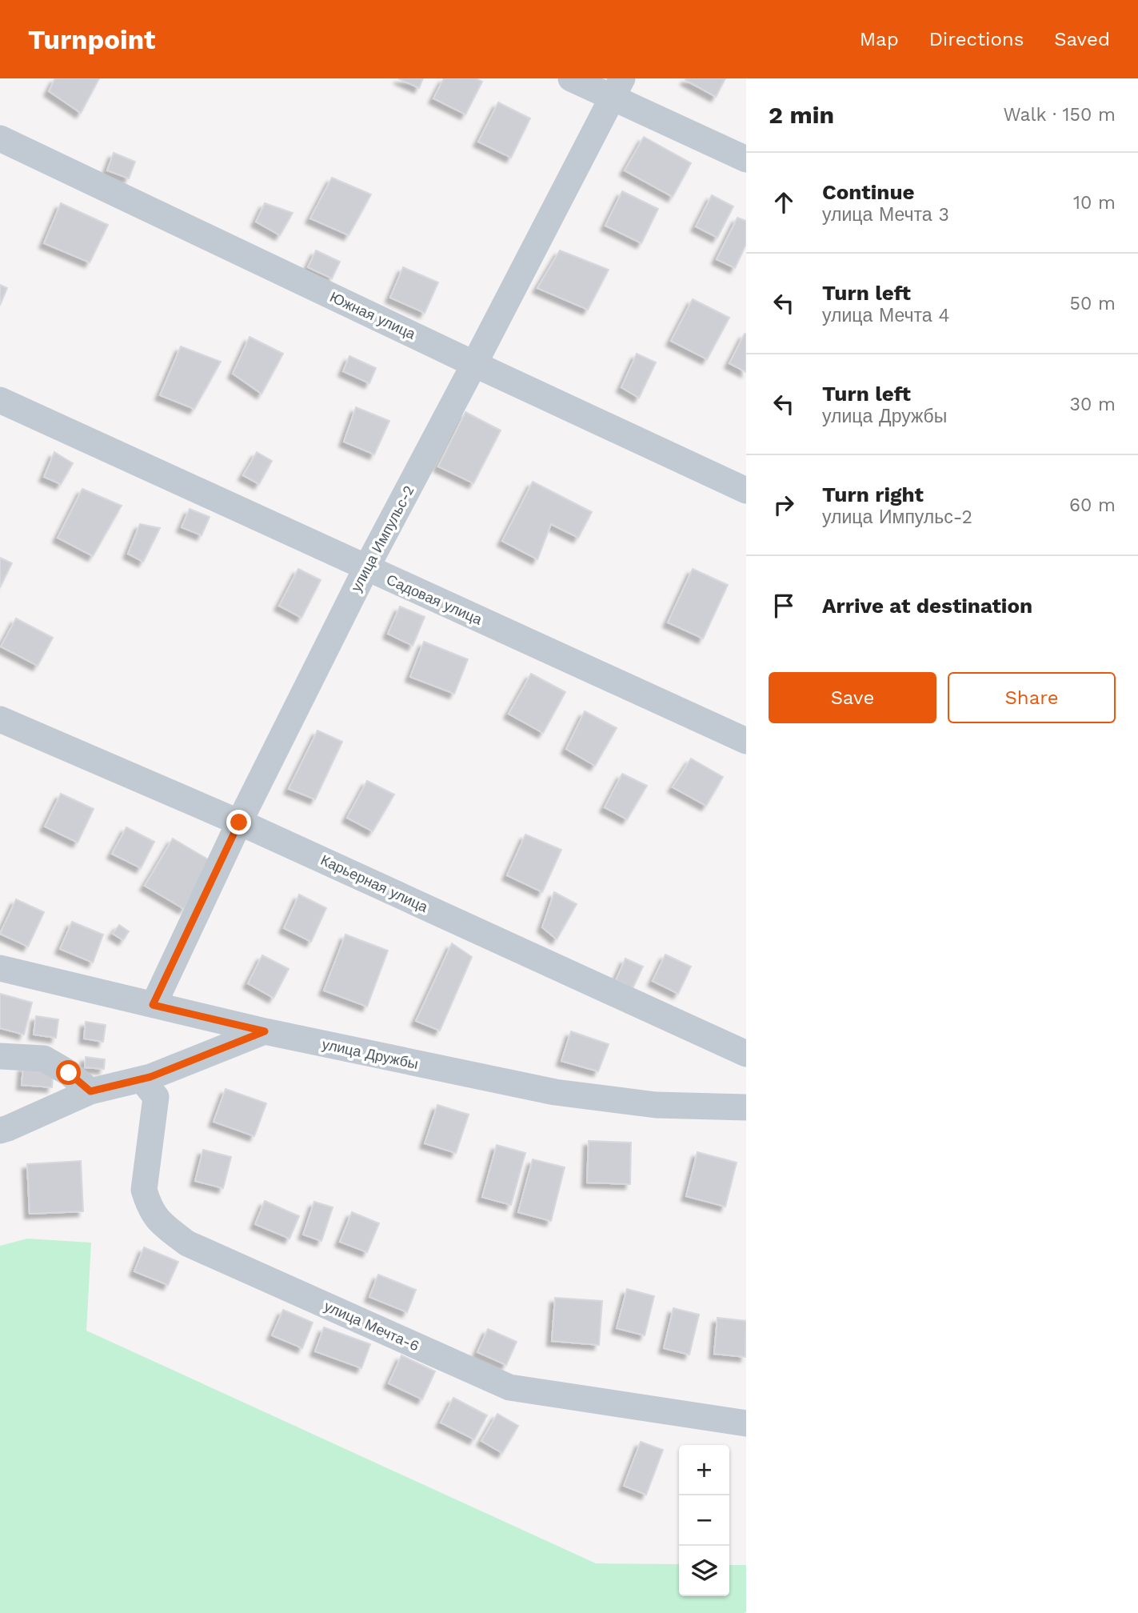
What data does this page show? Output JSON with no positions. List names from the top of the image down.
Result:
{
  "streets": {
    "street": [
      "Южная улица",
      "улица Импульс-2",
      "Садовая улица",
      "Карьерная улица",
      "улица Дружбы",
      "улица Мечта-6"
    ]
  },
  "crossings": [
    ["Южная улица", "улица Импульс-2"],
    ["улица Импульс-2", "Садовая улица"],
    ["улица Импульс-2", "Карьерная улица"],
    ["улица Импульс-2", "улица Дружбы"]
  ],
  "page": {
    "header": "Turnpoint",
    "nav": ["Map", "Directions", "Saved"],
    "heading": ["2 min", "Walk · 150 m"],
    "list": [
      ["Continue", "улица Мечта 3", "10 m"],
      ["Turn left", "улица Мечта 4", "50 m"],
      ["Turn left", "улица Дружбы", "30 m"],
      ["Turn right", "улица Импульс-2", "60 m"],
      "Arrive at destination"
    ],
    "buttons": ["Save", "Share"],
    "map_buttons": ["+", "−"]
  }
}
